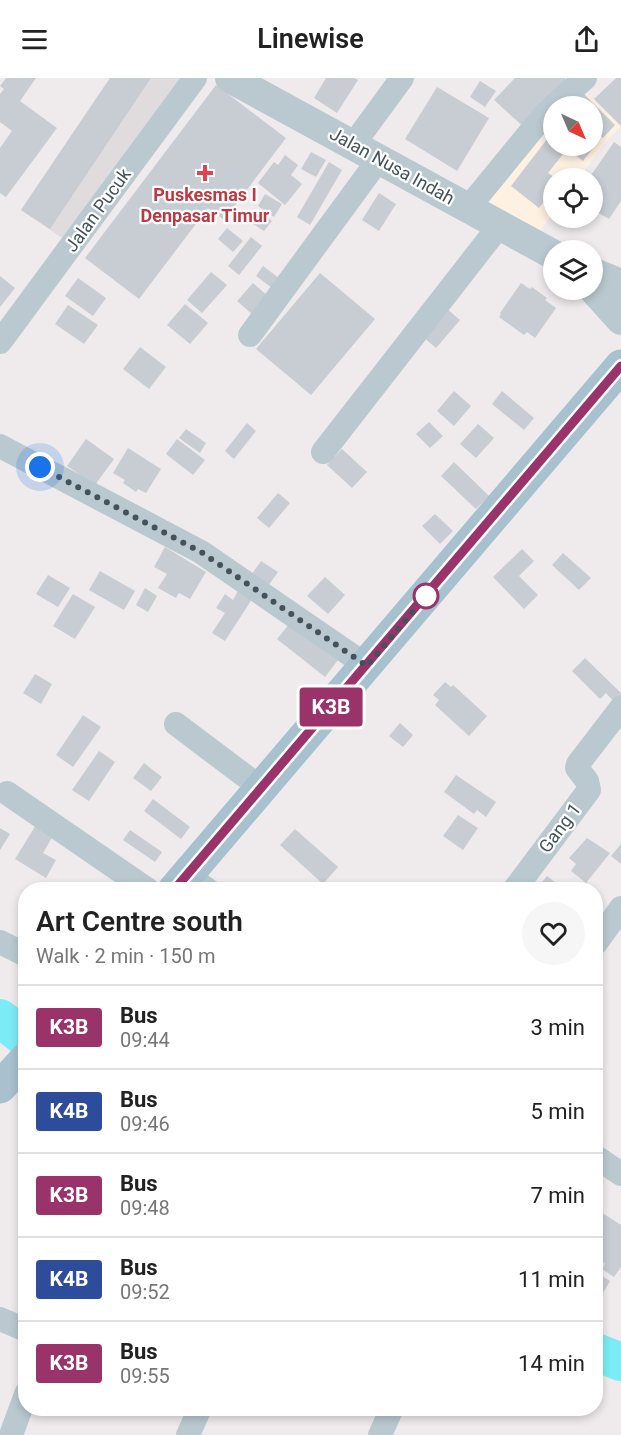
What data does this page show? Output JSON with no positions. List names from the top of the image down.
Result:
{
  "streets": {
    "street": ["Jalan Nusa Indah", "Jalan Pucuk", "Gang 1"]
  },
  "places": {
    "health": ["Puskesmas I Denpasar Timur"]
  },
  "lines": ["bus line K3B"],
  "north": "bottom right",
  "page": {
    "header": "Linewise",
    "on_map": "K3B",
    "heading": ["Art Centre south", "Walk · 2 min · 150 m"],
    "list": [
      {
        "mark": "K3B",
        "name": "Bus",
        "note": "09:44",
        "value": "3 min"
      },
      {
        "mark": "K4B",
        "name": "Bus",
        "note": "09:46",
        "value": "5 min"
      },
      {
        "mark": "K3B",
        "name": "Bus",
        "note": "09:48",
        "value": "7 min"
      },
      {
        "mark": "K4B",
        "name": "Bus",
        "note": "09:52",
        "value": "11 min"
      },
      {
        "mark": "K3B",
        "name": "Bus",
        "note": "09:55",
        "value": "14 min"
      }
    ]
  }
}
